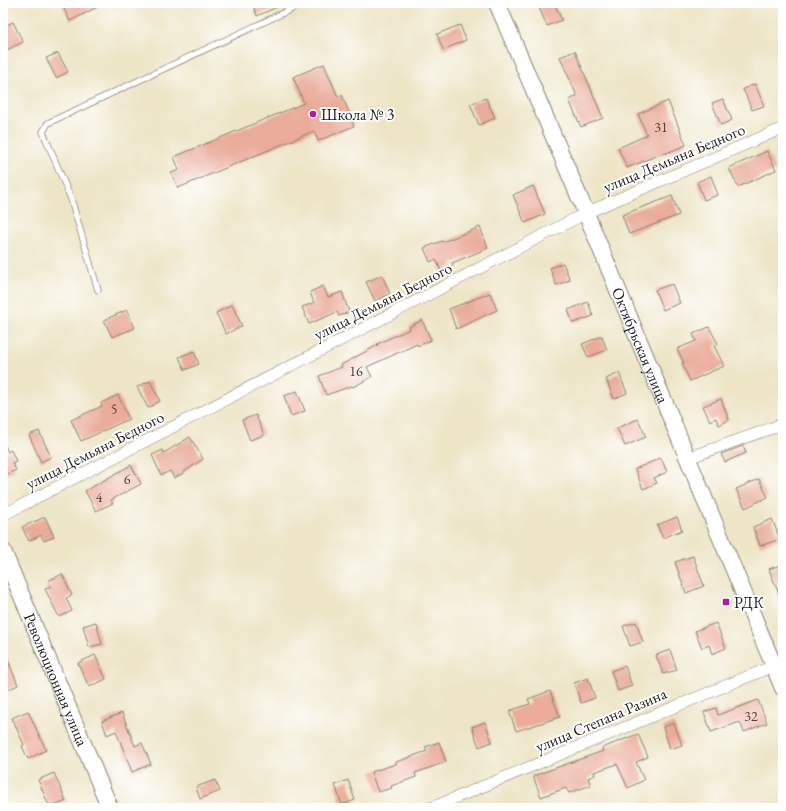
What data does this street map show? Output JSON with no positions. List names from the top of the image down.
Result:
{
  "streets": {
    "main road": ["Октябрьская улица", "Революционная улица"],
    "street": ["улица Демьяна Бедного", "улица Степана Разина"]
  },
  "crossings": [
    ["улица Демьяна Бедного", "Октябрьская улица"],
    ["Октябрьская улица", "улица Степана Разина"]
  ],
  "places": {
    "other": ["Школа № 3"],
    "transit": ["РДК"]
  },
  "house_numbers": [
    "31",
    "16",
    "5",
    "6",
    "4",
    "32"
  ]
}
